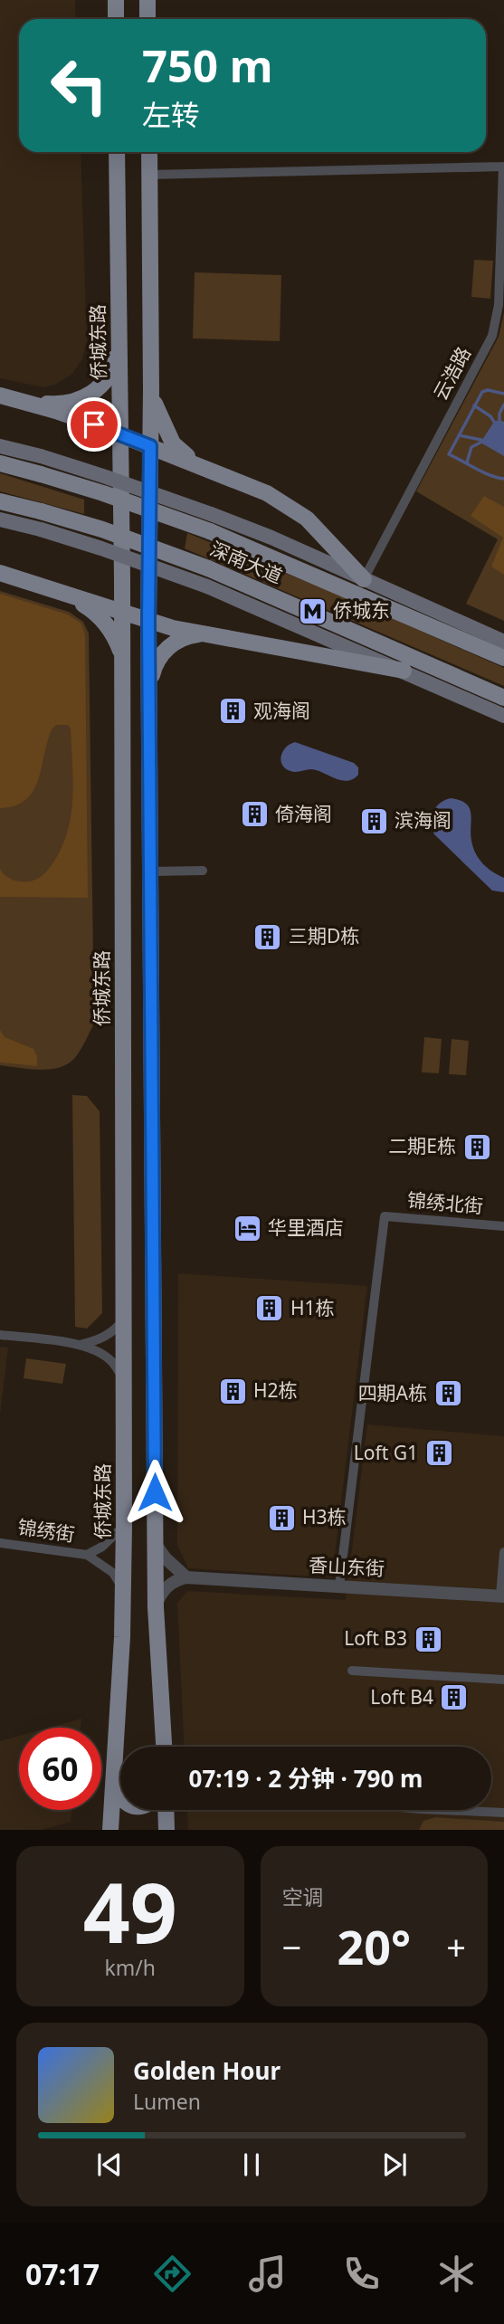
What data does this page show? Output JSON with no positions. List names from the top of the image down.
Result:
{
  "streets": {
    "main road": ["侨城东路", "深南大道"],
    "street": [
      "云浩路",
      "锦绣北街",
      "锦绣街",
      "香山东街"
    ]
  },
  "crossings": [
    ["侨城东路", "锦绣街"],
    ["锦绣北街", "香山东街"]
  ],
  "places": {
    "metro station": ["侨城东"],
    "building": [
      "观海阁",
      "倚海阁",
      "滨海阁",
      "三期D栋",
      "二期E栋",
      "H1栋",
      "H2栋",
      "四期A栋",
      "Loft G1",
      "H3栋",
      "Loft B3",
      "Loft B4"
    ],
    "hotel": ["华里酒店"]
  },
  "page": {
    "turn": ["750 m", "左转"],
    "limit": "60",
    "trip": "07:19 · 2 分钟 · 790 m",
    "tile": [
      ["49", "km/h"],
      "空调"
    ],
    "heat": ["−", "20°", "+"],
    "song": ["Golden Hour", "Lumen"],
    "tabs": "07:17"
  }
}
